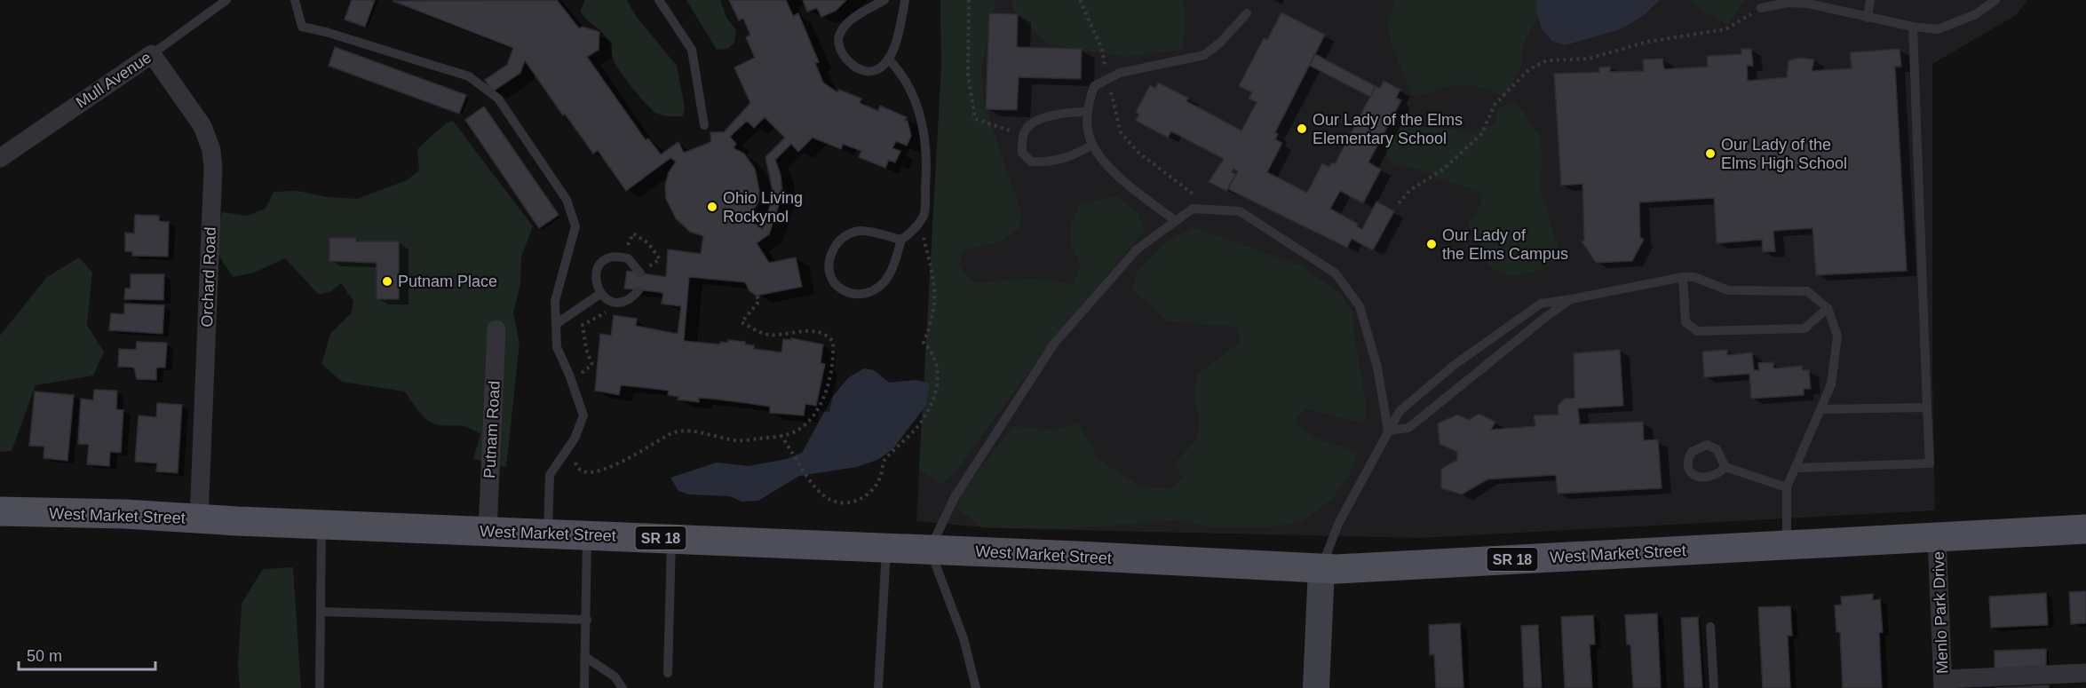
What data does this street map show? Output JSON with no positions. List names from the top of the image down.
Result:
{
  "streets": {
    "main road": ["West Market Street", "SR 18"],
    "street": [
      "Mull Avenue",
      "Orchard Road",
      "Putnam Road",
      "Menlo Park Drive"
    ]
  },
  "crossings": [
    ["Mull Avenue", "Orchard Road"],
    ["Orchard Road", "West Market Street"],
    ["Putnam Road", "West Market Street"],
    ["West Market Street", "Menlo Park Drive"]
  ],
  "places": [
    "Our Lady of the Elms Elementary School",
    "Our Lady of the Elms High School",
    "Ohio Living Rockynol",
    "Our Lady of the Elms Campus",
    "Putnam Place"
  ],
  "scale_bar": "50 m"
}
